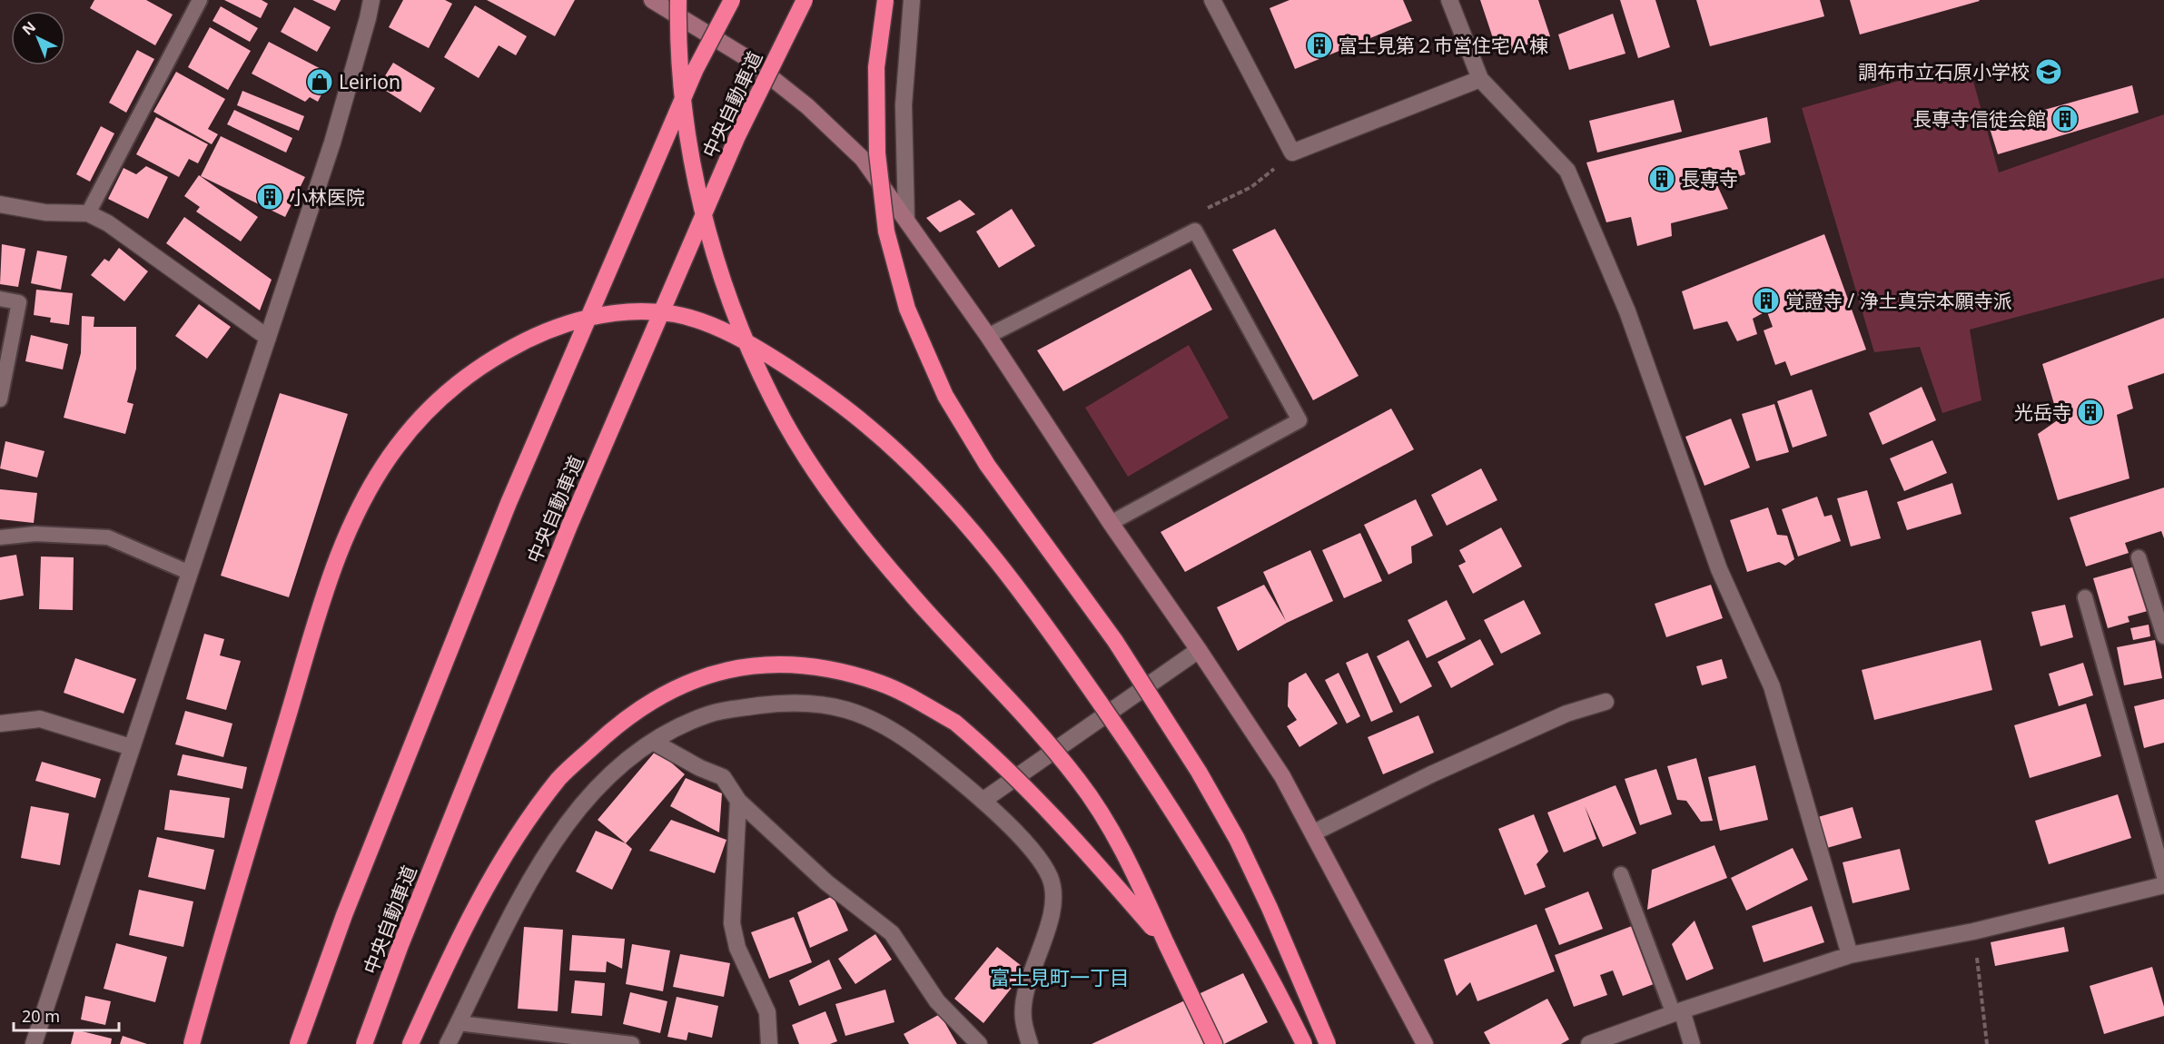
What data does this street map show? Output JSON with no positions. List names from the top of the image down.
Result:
{
  "streets": {
    "highway": ["中央自動車道"]
  },
  "districts": ["富士見町一丁目"],
  "places": {
    "building": [
      "富士見第２市営住宅Ａ棟",
      "長専寺信徒会館",
      "長専寺",
      "小林医院",
      "覚證寺 / 浄土真宗本願寺派",
      "光岳寺"
    ],
    "school or university": ["調布市立石原小学校"],
    "shop": ["Leirion"]
  },
  "scale_bar": "20 m",
  "north": "top left"
}
